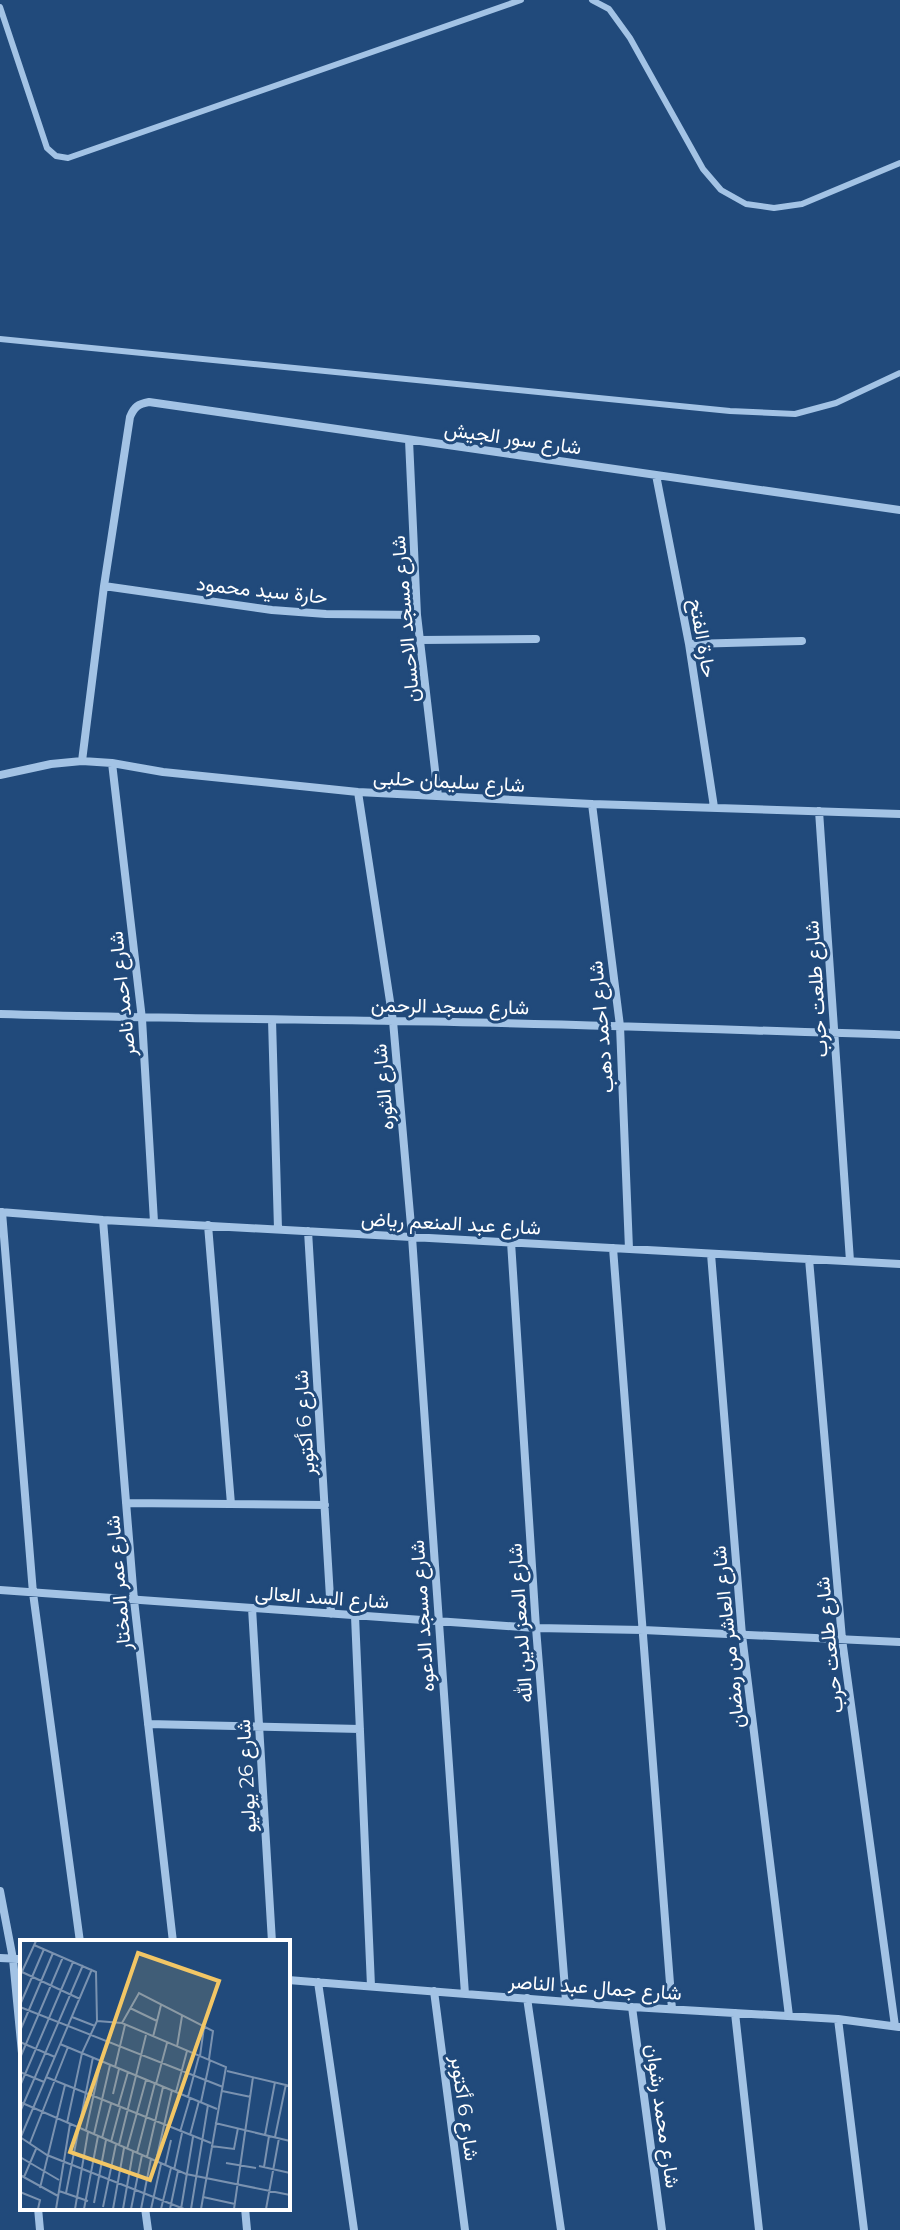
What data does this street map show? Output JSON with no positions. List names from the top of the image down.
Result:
{
  "streets": {
    "street": [
      "شارع سور الجيش",
      "حارة سيد محمود",
      "شارع مسجد الاحسان",
      "حارة الفتح",
      "شارع سليمان حلبى",
      "شارع طلعت حرب",
      "شارع احمد ناصر",
      "شارع مسجد الرحمن",
      "شارع احمد دهب",
      "شارع الثوره",
      "شارع عبد المنعم رياض",
      "شارع 6 أكتوبر",
      "شارع عمر المختار",
      "شارع السد العالى",
      "شارع مسجد الدعوه",
      "شارع المعز لدين الله",
      "شارع العاشر من رمضان",
      "شارع 26 يوليو",
      "شارع جمال عبد الناصر",
      "شارع محمد رشوان"
    ]
  },
  "crossings": [
    ["شارع سور الجيش", "حارة سيد محمود"],
    ["شارع سور الجيش", "شارع مسجد الاحسان"],
    ["شارع سور الجيش", "حارة الفتح"],
    ["حارة سيد محمود", "شارع مسجد الاحسان"],
    ["شارع مسجد الاحسان", "شارع سليمان حلبى"],
    ["حارة الفتح", "شارع سليمان حلبى"],
    ["شارع سليمان حلبى", "شارع طلعت حرب"],
    ["شارع سليمان حلبى", "شارع احمد ناصر"],
    ["شارع سليمان حلبى", "شارع احمد دهب"],
    ["شارع سليمان حلبى", "شارع الثوره"],
    ["شارع طلعت حرب", "شارع مسجد الرحمن"],
    ["شارع طلعت حرب", "شارع عبد المنعم رياض"],
    ["شارع طلعت حرب", "شارع السد العالى"],
    ["شارع طلعت حرب", "شارع جمال عبد الناصر"],
    ["شارع احمد ناصر", "شارع مسجد الرحمن"],
    ["شارع احمد ناصر", "شارع عبد المنعم رياض"],
    ["شارع مسجد الرحمن", "شارع احمد دهب"],
    ["شارع مسجد الرحمن", "شارع الثوره"],
    ["شارع احمد دهب", "شارع عبد المنعم رياض"],
    ["شارع الثوره", "شارع عبد المنعم رياض"],
    ["شارع الثوره", "شارع مسجد الدعوه"],
    ["شارع عبد المنعم رياض", "شارع 6 أكتوبر"],
    ["شارع عبد المنعم رياض", "شارع عمر المختار"],
    ["شارع عبد المنعم رياض", "شارع مسجد الدعوه"],
    ["شارع عبد المنعم رياض", "شارع المعز لدين الله"],
    ["شارع عبد المنعم رياض", "شارع العاشر من رمضان"],
    ["شارع 6 أكتوبر", "شارع السد العالى"],
    ["شارع 6 أكتوبر", "شارع جمال عبد الناصر"],
    ["شارع عمر المختار", "شارع السد العالى"],
    ["شارع السد العالى", "شارع مسجد الدعوه"],
    ["شارع السد العالى", "شارع المعز لدين الله"],
    ["شارع السد العالى", "شارع العاشر من رمضان"],
    ["شارع السد العالى", "شارع 26 يوليو"],
    ["شارع مسجد الدعوه", "شارع جمال عبد الناصر"],
    ["شارع المعز لدين الله", "شارع جمال عبد الناصر"],
    ["شارع العاشر من رمضان", "شارع جمال عبد الناصر"],
    ["شارع جمال عبد الناصر", "شارع محمد رشوان"]
  ]
}
